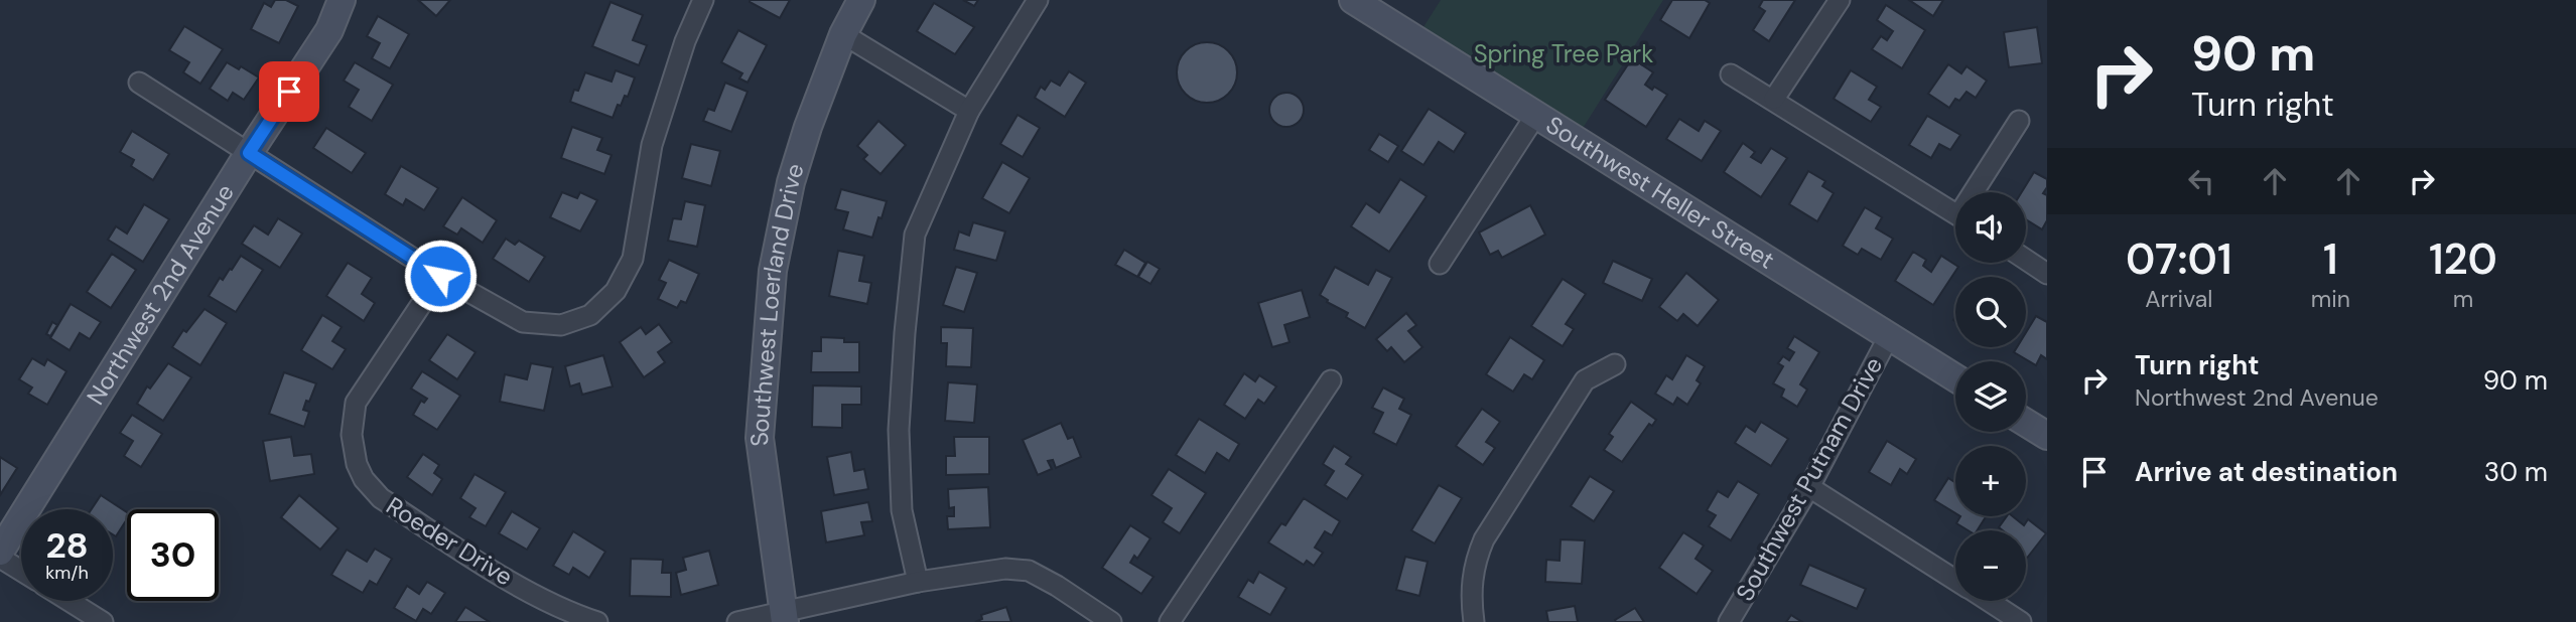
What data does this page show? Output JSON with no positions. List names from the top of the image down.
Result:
{
  "streets": {
    "street": [
      "Southwest Heller Street",
      "Northwest 2nd Avenue",
      "Southwest Loerland Drive",
      "Southwest Putnam Drive",
      "Roeder Drive"
    ]
  },
  "crossings": [
    ["Southwest Heller Street", "Southwest Putnam Drive"]
  ],
  "parks": ["Spring Tree Park"],
  "page": {
    "turn": ["90 m", "Turn right"],
    "map_buttons": ["+", "−"],
    "eta": [
      "07:01",
      "Arrival",
      "1",
      "min",
      "120",
      "m"
    ],
    "list": [
      {
        "name": "Turn right",
        "note": "Northwest 2nd Avenue",
        "value": "90 m"
      },
      {
        "name": "Arrive at destination",
        "value": "30 m"
      }
    ],
    "speed": "28 km/h",
    "limit": "30"
  }
}
